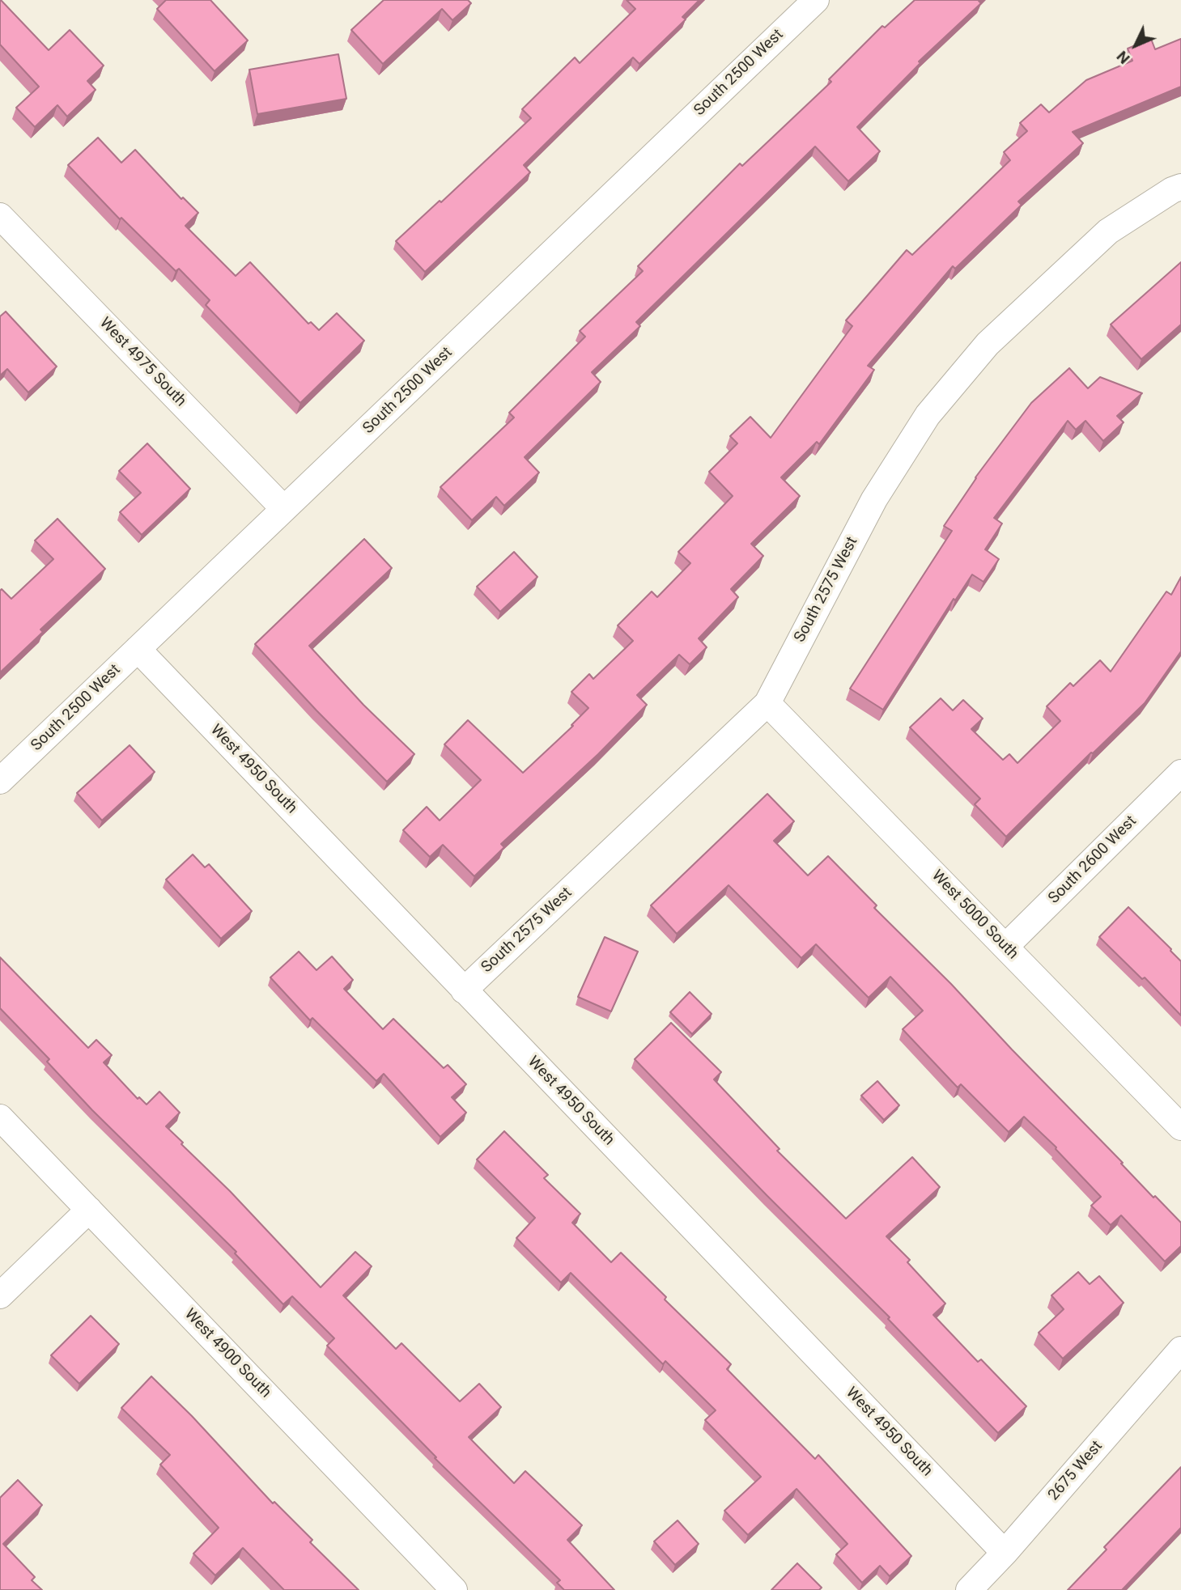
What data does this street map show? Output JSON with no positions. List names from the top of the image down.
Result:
{
  "streets": {
    "street": [
      "South 2500 West",
      "West 4975 South",
      "South 2575 West",
      "West 4950 South",
      "South 2600 West",
      "West 5000 South",
      "West 4900 South",
      "2675 West"
    ]
  },
  "crossings": [
    ["South 2500 West", "West 4975 South"],
    ["South 2500 West", "West 4950 South"],
    ["South 2575 West", "West 4950 South"],
    ["South 2575 West", "West 5000 South"],
    ["West 4950 South", "2675 West"],
    ["South 2600 West", "West 5000 South"]
  ],
  "north": "bottom left"
}
